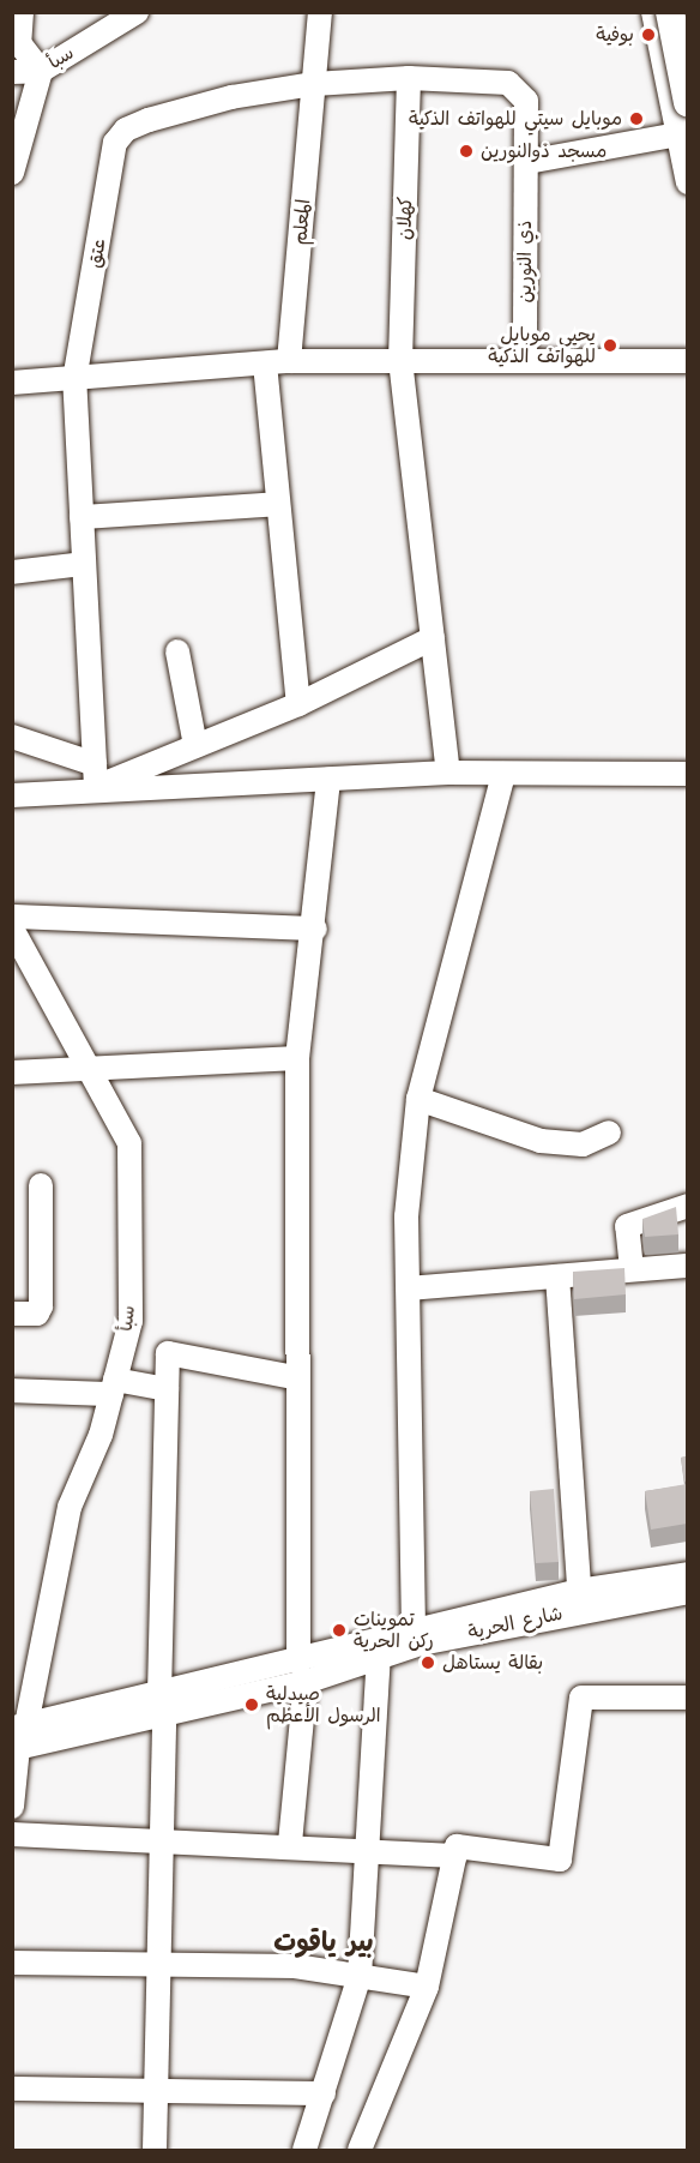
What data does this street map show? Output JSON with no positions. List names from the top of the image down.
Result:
{
  "streets": {
    "street": [
      "سبأ",
      "كهلان",
      "المعلم",
      "عتق",
      "ذي النورين",
      "شارع الحرية"
    ]
  },
  "crossings": [
    ["سبأ", "شارع الحرية"],
    ["كهلان", "ذي النورين"],
    ["المعلم", "عتق"]
  ],
  "districts": ["بير ياقوت"],
  "places": [
    "بوفية",
    "موبايل سيتي للهواتف الذكية",
    "مسجد ذوالنورين",
    "يحيى موبايل للهواتف الذكية",
    "تموينات ركن الحرية",
    "بقالة يستاهل",
    "صيدلية الرسول الأعظم"
  ]
}
